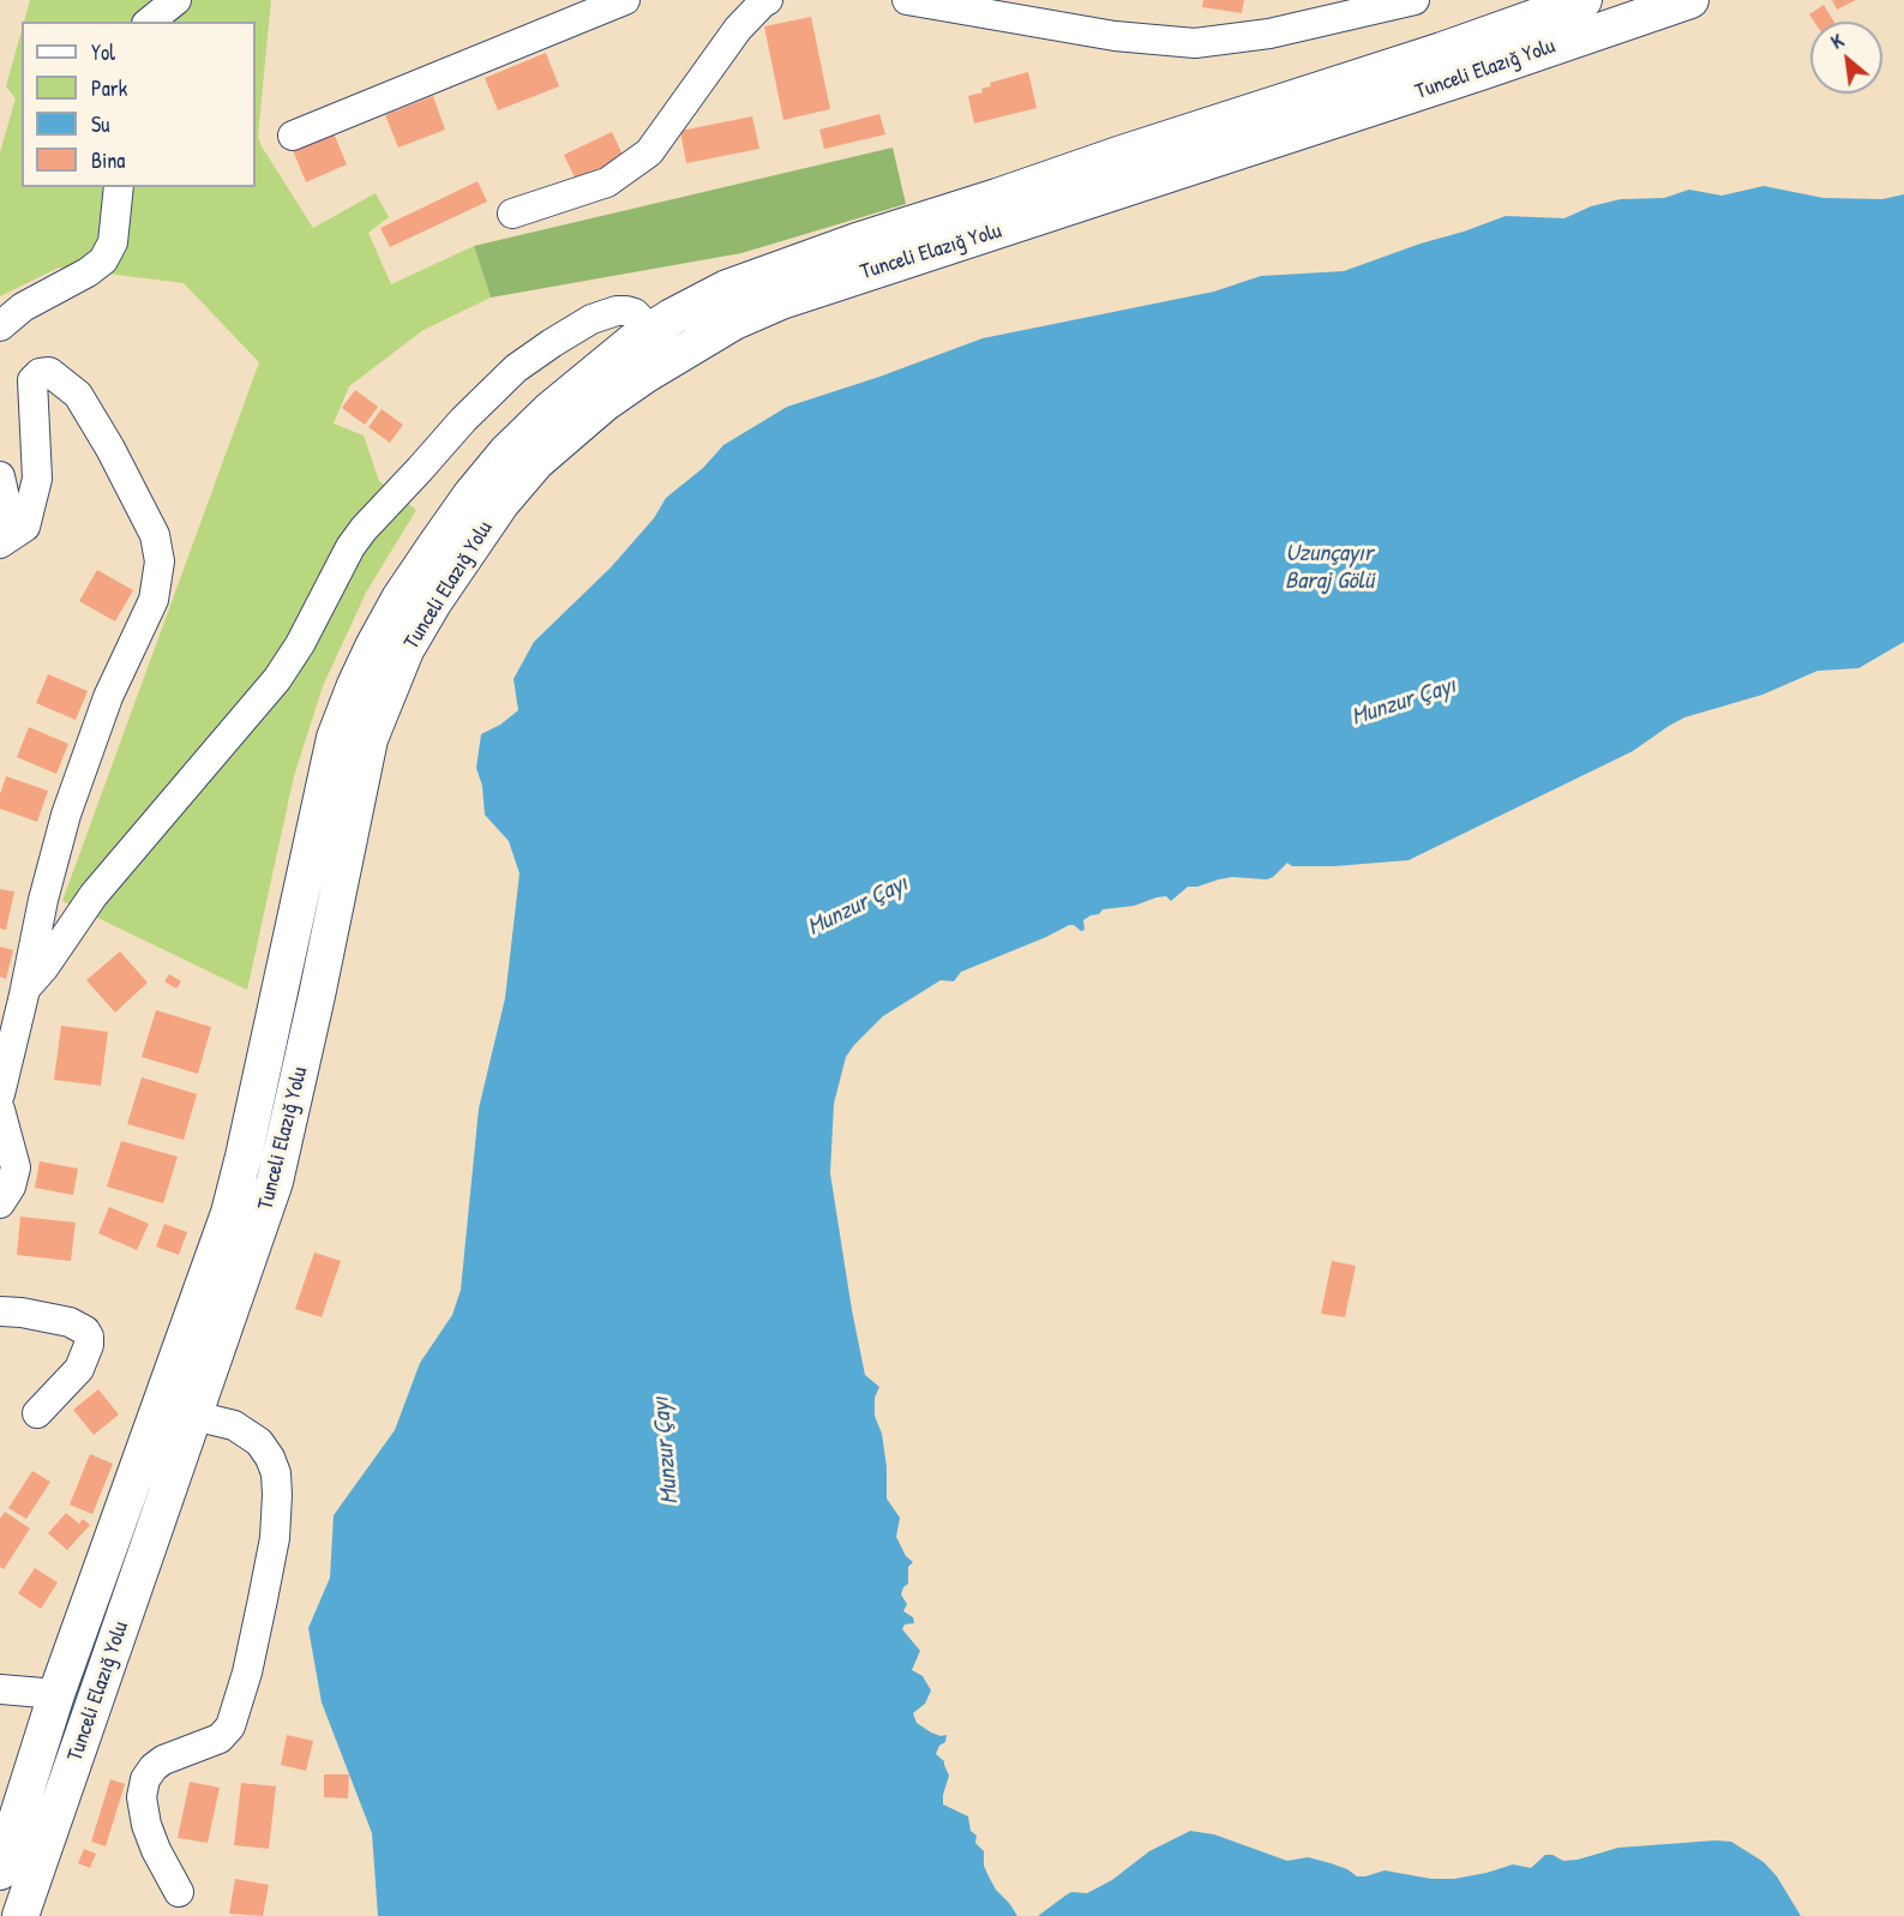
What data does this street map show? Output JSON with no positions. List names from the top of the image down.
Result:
{
  "streets": {
    "main road": ["Tunceli Elazığ Yolu"]
  },
  "water": ["Uzunçayır Baraj Gölü", "Munzur Çayı"],
  "legend": [
    "Yol",
    "Park",
    "Su",
    "Bina"
  ],
  "north": "top left"
}
